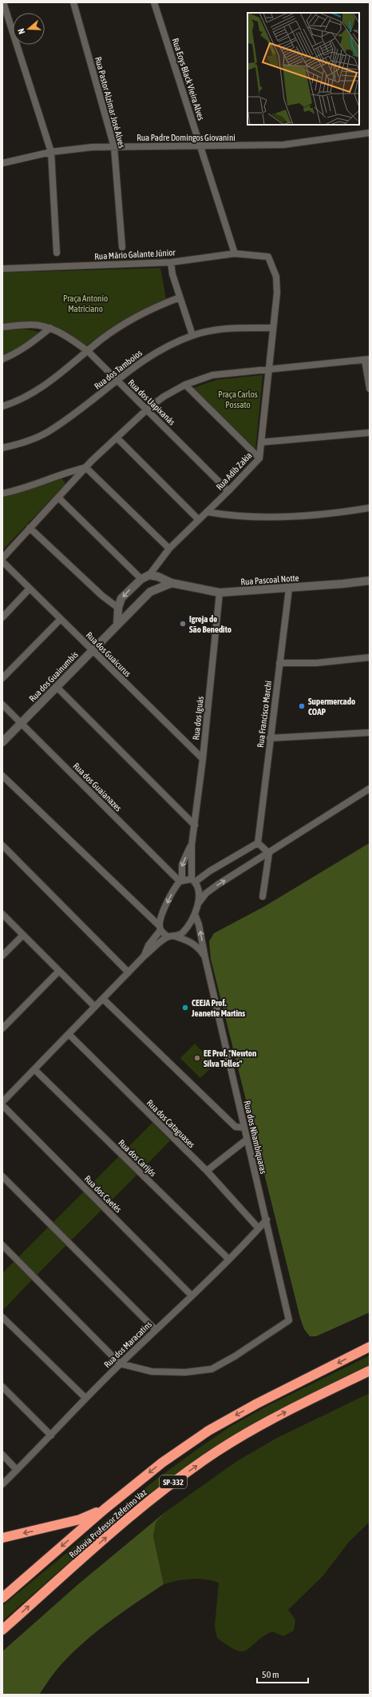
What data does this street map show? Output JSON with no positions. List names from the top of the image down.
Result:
{
  "streets": {
    "highway": ["SP-332", "Rodovia Professor Zeferino Vaz"],
    "street": [
      "Rua Eoys Black Vieira Alves",
      "Rua Pastor Alzimar José Alves",
      "Rua Padre Domingos Giovanini",
      "Rua Mário Galante Júnior",
      "Rua dos Tamboios",
      "Rua dos Uapixanás",
      "Rua Adib Zakia",
      "Rua Pascoal Notte",
      "Rua dos Guaicurus",
      "Rua dos Guainumbis",
      "Rua Francisco Marchi",
      "Rua dos Iguás",
      "Rua dos Guaianazes",
      "Rua dos Cataguases",
      "Rua dos Nhambiquaras",
      "Rua dos Carijós",
      "Rua dos Caetés",
      "Rua dos Maracatins"
    ]
  },
  "crossings": [
    ["Rua Eoys Black Vieira Alves", "Rua Padre Domingos Giovanini"],
    ["Rua Eoys Black Vieira Alves", "Rua Mário Galante Júnior"],
    ["Rua Pastor Alzimar José Alves", "Rua Padre Domingos Giovanini"],
    ["Rua Mário Galante Júnior", "Rua Adib Zakia"],
    ["Rua dos Tamboios", "Rua dos Uapixanás"],
    ["Rua dos Tamboios", "Rua Adib Zakia"],
    ["Rua dos Uapixanás", "Rua Adib Zakia"],
    ["Rua Pascoal Notte", "Rua dos Guainumbis"],
    ["Rua Pascoal Notte", "Rua Francisco Marchi"],
    ["Rua Pascoal Notte", "Rua dos Iguás"],
    ["Rua dos Guaicurus", "Rua dos Guainumbis"],
    ["Rua dos Guaicurus", "Rua dos Iguás"],
    ["Rua dos Guainumbis", "Rua dos Guaianazes"],
    ["Rua dos Iguás", "Rua dos Guaianazes"],
    ["Rua dos Cataguases", "Rua dos Maracatins"],
    ["Rua dos Nhambiquaras", "Rua dos Maracatins"],
    ["Rua dos Carijós", "Rua dos Maracatins"],
    ["Rua dos Caetés", "Rua dos Maracatins"]
  ],
  "parks": ["Praça Antonio Matriciano", "Praça Carlos Possato"],
  "places": [
    "Igreja de São Benedito",
    "Supermercado COAP",
    "CEEJA Prof. Jeanette Martins",
    "EE Prof. \"Newton Silva Telles\""
  ],
  "scale_bar": "50 m",
  "north": "left"
}
